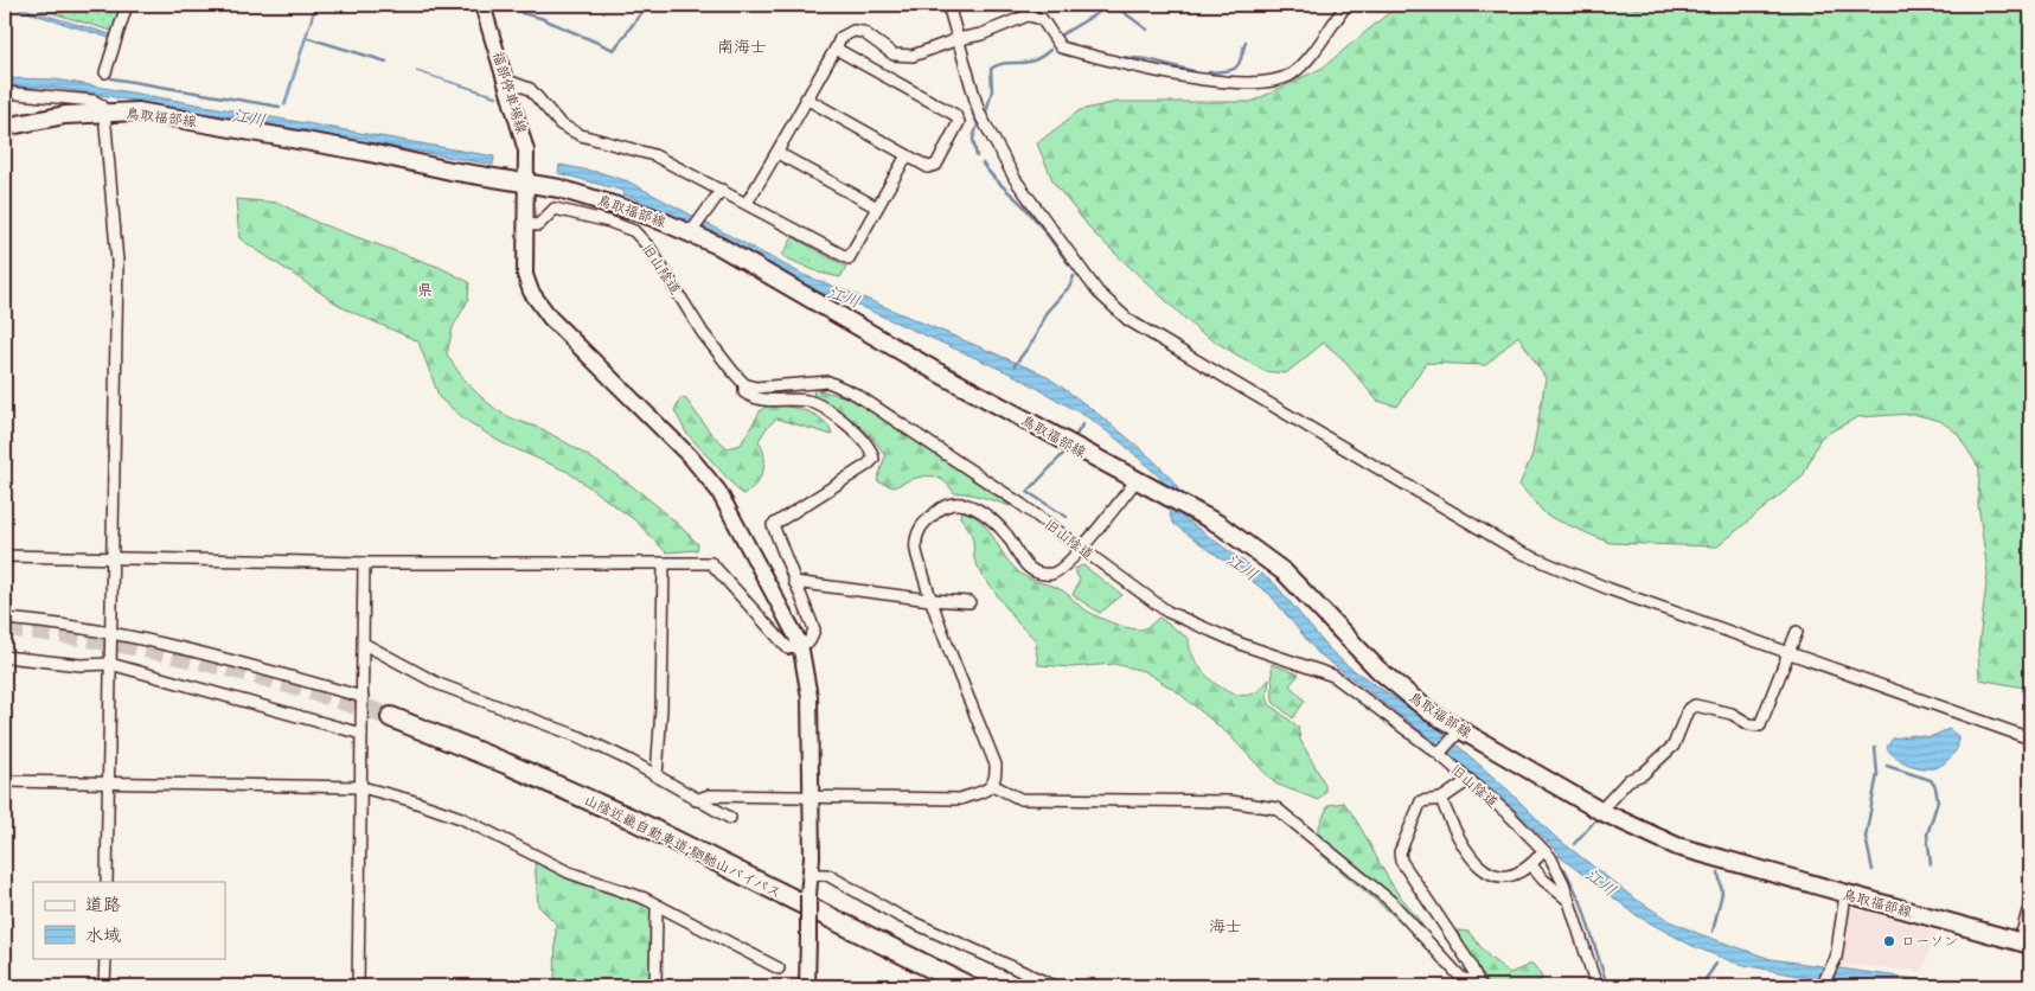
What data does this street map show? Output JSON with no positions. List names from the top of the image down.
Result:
{
  "streets": {
    "highway": ["山陰近畿自動車道;駟馳山バイパス"],
    "main road": ["鳥取福部線"],
    "street": ["福部停車場線", "旧山陰道"]
  },
  "crossings": [
    ["福部停車場線", "鳥取福部線"]
  ],
  "districts": ["南海士", "県", "海士"],
  "water": ["江川"],
  "places": ["ローソン"],
  "legend": ["道路", "水域"]
}
